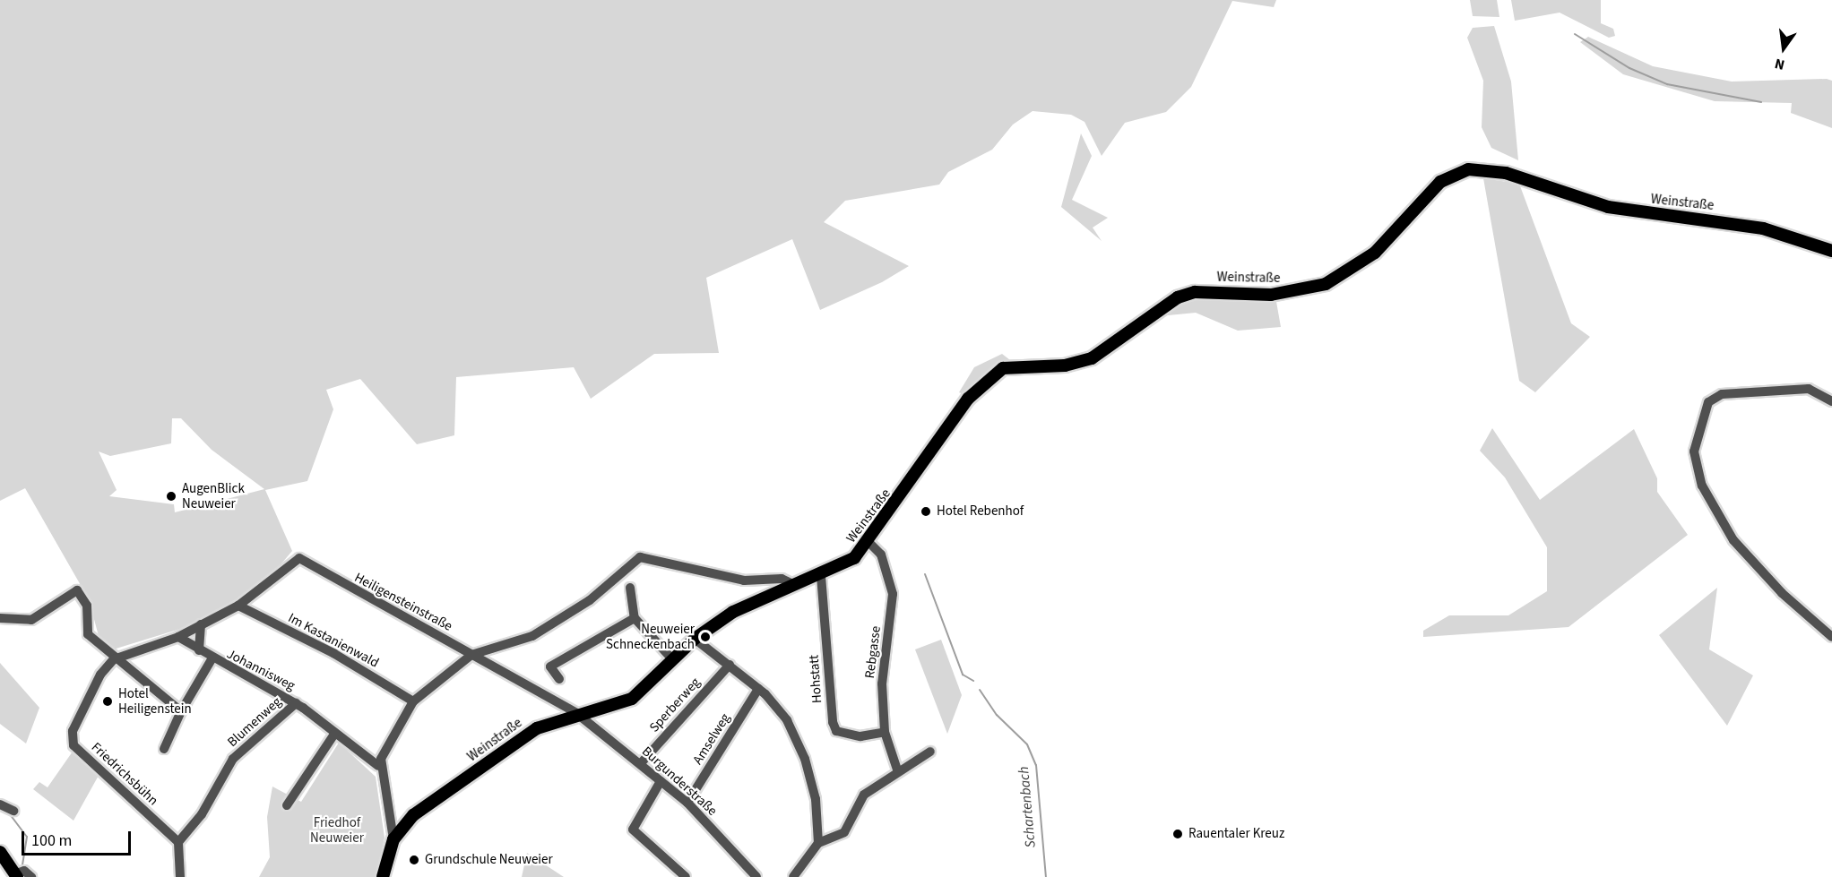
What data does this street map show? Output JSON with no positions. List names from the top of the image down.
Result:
{
  "streets": {
    "main road": ["Weinstraße"],
    "street": [
      "Heiligensteinstraße",
      "Im Kastanienwald",
      "Rebgasse",
      "Johannisweg",
      "Hohstatt",
      "Sperberweg",
      "Blumenweg",
      "Amselweg",
      "Friedrichsbühn",
      "Burgunderstraße"
    ]
  },
  "crossings": [
    ["Weinstraße", "Heiligensteinstraße"],
    ["Weinstraße", "Rebgasse"],
    ["Weinstraße", "Hohstatt"],
    ["Weinstraße", "Burgunderstraße"],
    ["Heiligensteinstraße", "Im Kastanienwald"],
    ["Heiligensteinstraße", "Johannisweg"],
    ["Heiligensteinstraße", "Friedrichsbühn"],
    ["Heiligensteinstraße", "Burgunderstraße"],
    ["Rebgasse", "Hohstatt"],
    ["Johannisweg", "Blumenweg"],
    ["Sperberweg", "Burgunderstraße"],
    ["Blumenweg", "Friedrichsbühn"],
    ["Amselweg", "Burgunderstraße"]
  ],
  "water": ["Schartenbach"],
  "parks": ["Friedhof Neuweier"],
  "places": [
    "AugenBlick Neuweier",
    "Hotel Rebenhof",
    "Neuweier Schneckenbach",
    "Hotel Heiligenstein",
    "Rauentaler Kreuz",
    "Grundschule Neuweier"
  ],
  "scale_bar": "100 m",
  "north": "bottom"
}
